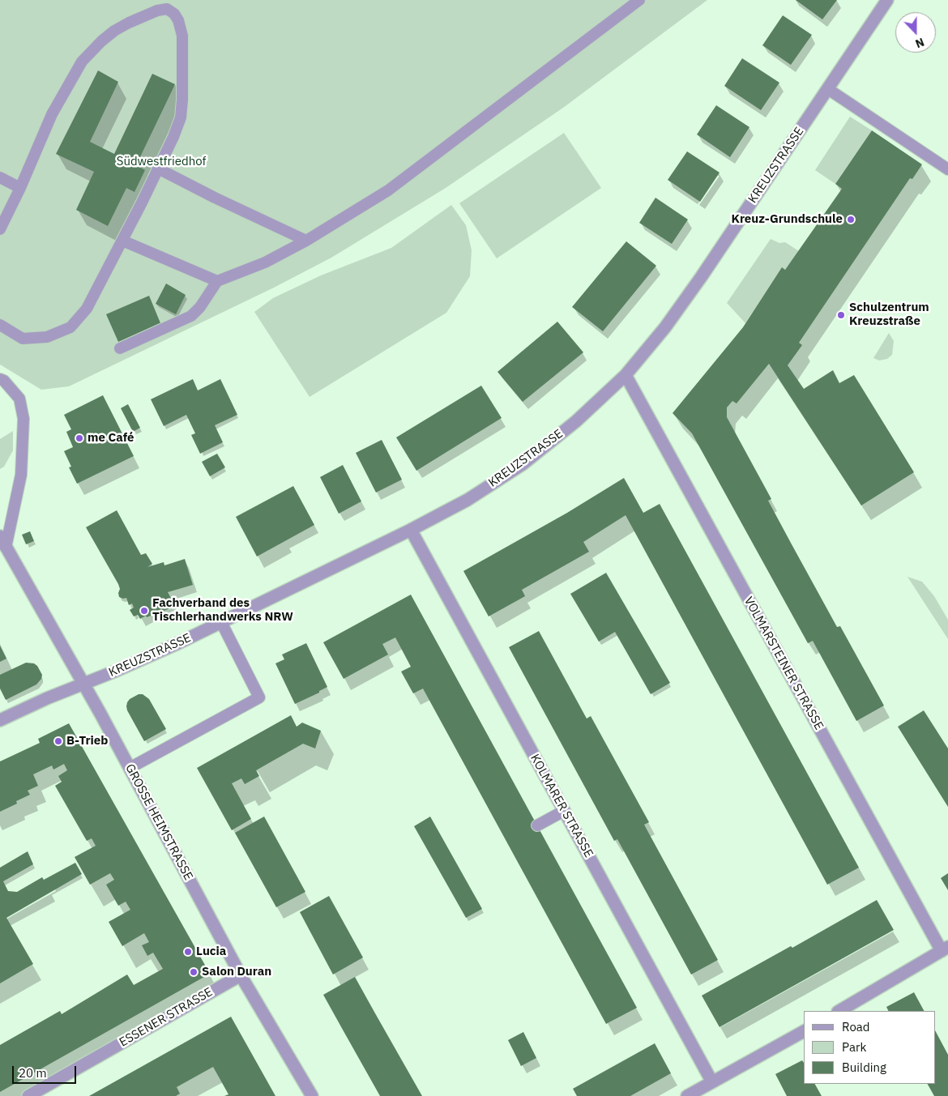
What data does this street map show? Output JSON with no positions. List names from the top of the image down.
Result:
{
  "streets": {
    "street": [
      "KREUZSTRASSE",
      "VOLMARSTEINER STRASSE",
      "KOLMARER STRASSE",
      "GROSSE HEIMSTRASSE",
      "ESSENER STRASSE"
    ]
  },
  "crossings": [
    ["KREUZSTRASSE", "VOLMARSTEINER STRASSE"],
    ["KREUZSTRASSE", "KOLMARER STRASSE"],
    ["KREUZSTRASSE", "GROSSE HEIMSTRASSE"],
    ["GROSSE HEIMSTRASSE", "ESSENER STRASSE"]
  ],
  "parks": ["Südwestfriedhof"],
  "places": [
    "Kreuz-Grundschule",
    "Schulzentrum Kreuzstraße",
    "me Café",
    "Fachverband des Tischlerhandwerks NRW",
    "B-Trieb",
    "Lucia",
    "Salon Duran"
  ],
  "legend": ["Road", "Park", "Building"],
  "scale_bar": "20 m",
  "north": "bottom"
}
